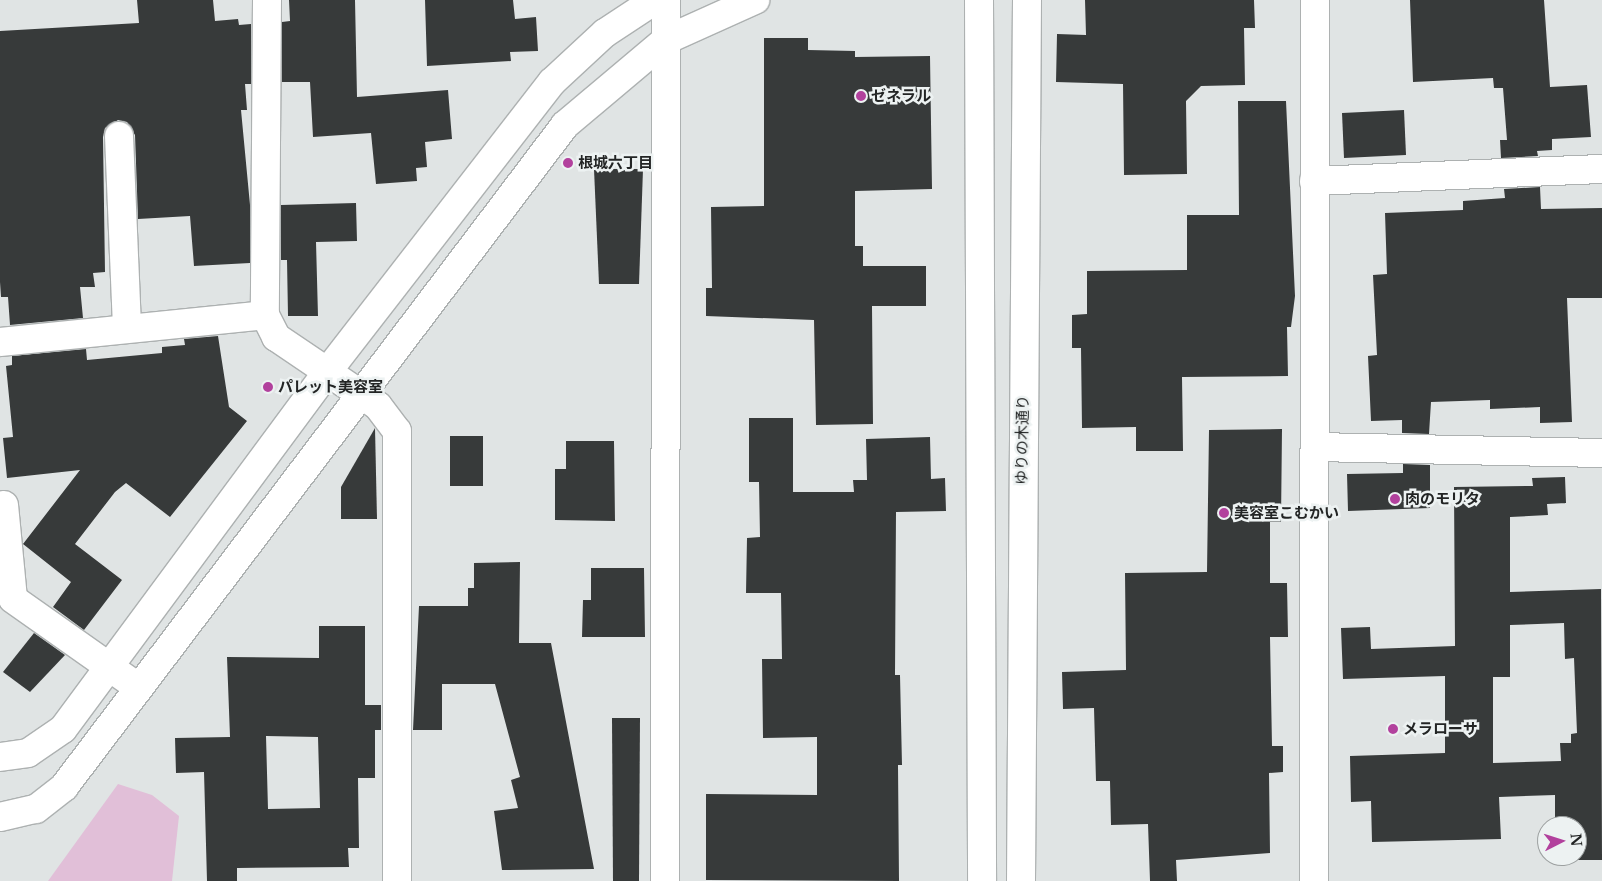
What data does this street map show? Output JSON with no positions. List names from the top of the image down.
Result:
{
  "streets": {
    "street": ["ゆりの木通り"]
  },
  "places": [
    "ゼネラル",
    "根城六丁目",
    "パレット美容室",
    "肉のモリタ",
    "美容室こむかい",
    "メラローサ"
  ],
  "north": "right"
}
